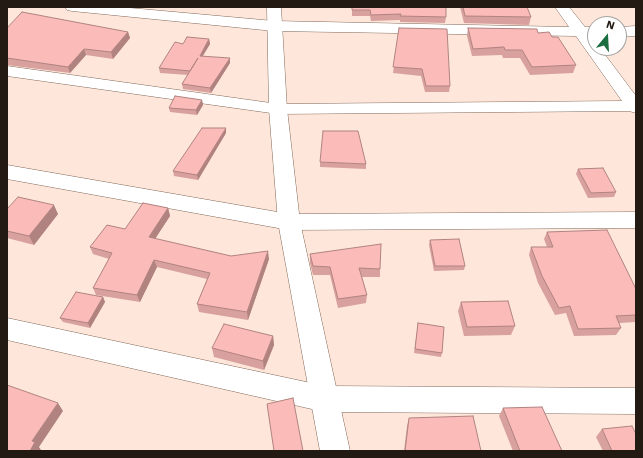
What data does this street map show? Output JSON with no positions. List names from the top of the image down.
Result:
{
  "north": "top"
}
